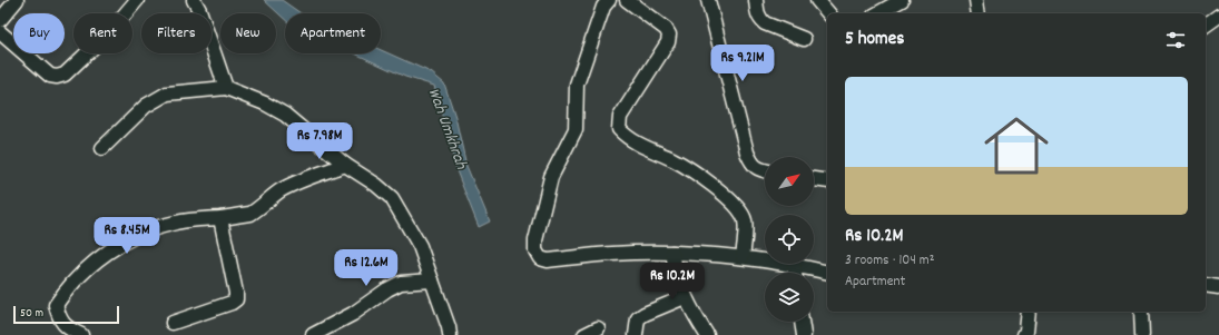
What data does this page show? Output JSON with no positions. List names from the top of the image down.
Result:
{
  "water": ["Wah Umkhrah"],
  "scale_bar": "50 m",
  "north": "top right",
  "page": {
    "chip": [
      "Buy",
      "Rent",
      "Filters",
      "New",
      "Apartment"
    ],
    "heading": "5 homes",
    "price": [
      "Rs 9.21M",
      "Rs 7.98M",
      "Rs 8.45M",
      "Rs 12.6M",
      "Rs 10.2M"
    ],
    "list": [
      {
        "name": "Rs 10.2M",
        "note": "3 rooms · 104 m² · Apartment"
      }
    ],
    "scale": "50 m"
  }
}
